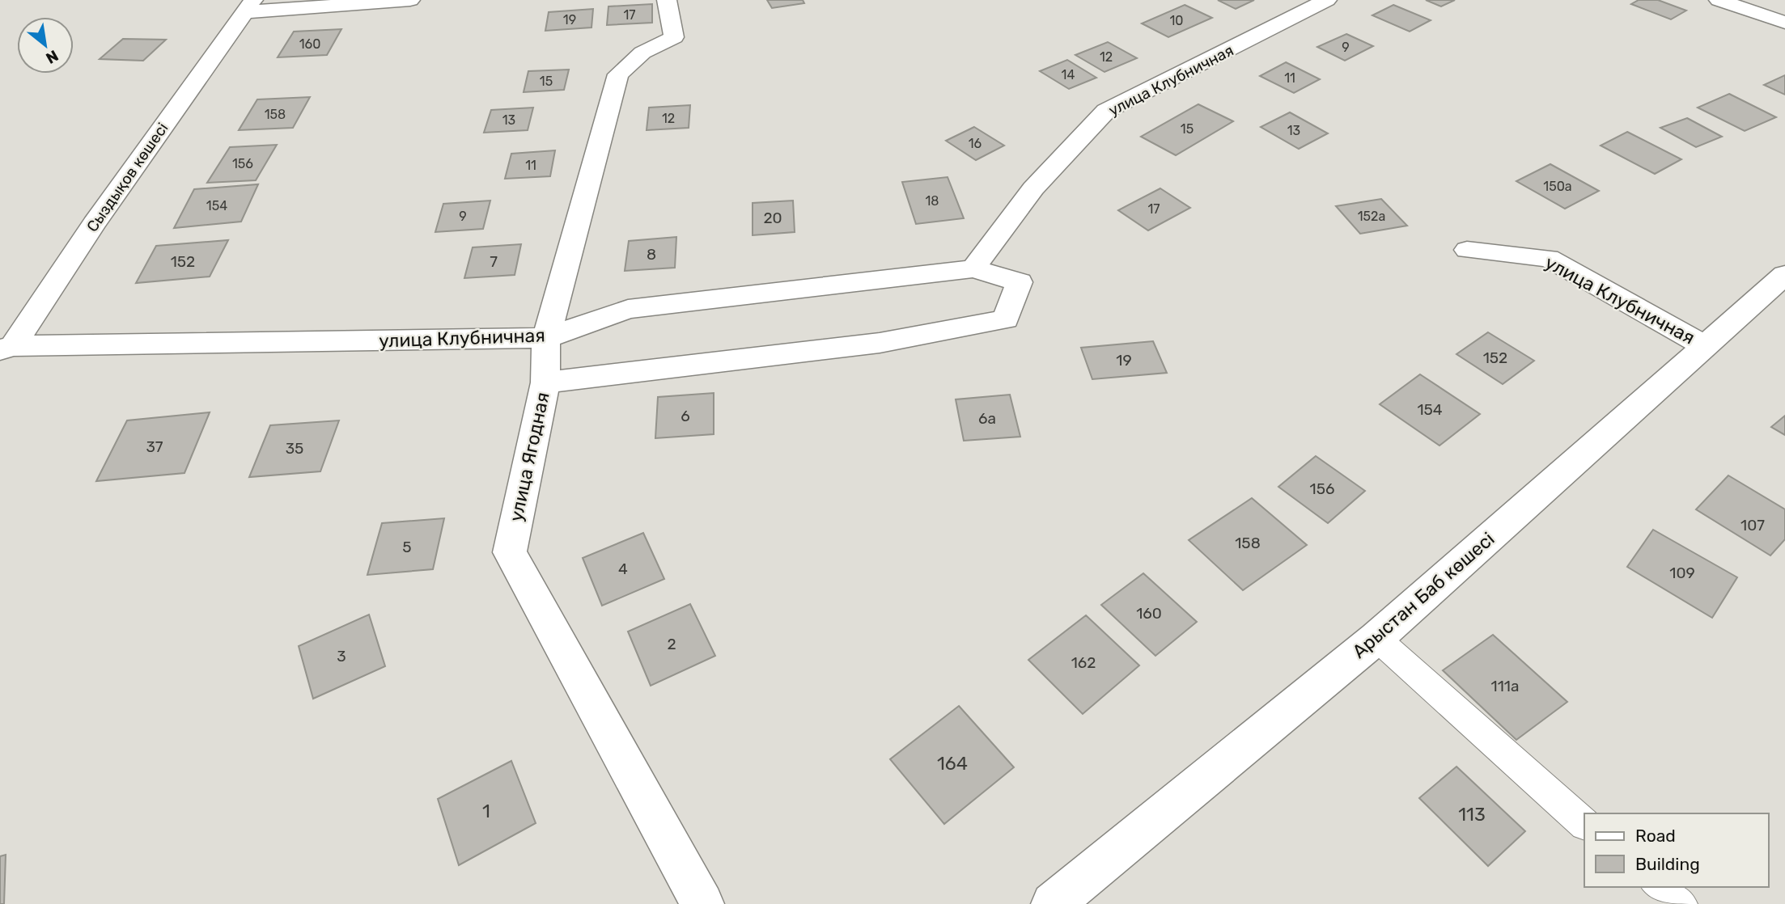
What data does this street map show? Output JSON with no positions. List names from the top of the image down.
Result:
{
  "streets": {
    "street": [
      "улица Клубничная",
      "Сыздықов көшесі",
      "улица Ягодная",
      "Арыстан Баб көшесі"
    ]
  },
  "crossings": [
    ["улица Клубничная", "Сыздықов көшесі"],
    ["улица Клубничная", "улица Ягодная"],
    ["улица Клубничная", "Арыстан Баб көшесі"]
  ],
  "house_numbers": [
    "17",
    "19",
    "10",
    "160",
    "9",
    "12",
    "14",
    "11",
    "15",
    "158",
    "12",
    "13",
    "15",
    "13",
    "16",
    "156",
    "11",
    "150а",
    "18",
    "154",
    "17",
    "9",
    "152а",
    "20",
    "8",
    "152",
    "7",
    "152",
    "19",
    "154",
    "6",
    "6а",
    "37",
    "35",
    "156",
    "107",
    "158",
    "5",
    "4",
    "109",
    "160",
    "2",
    "3",
    "162",
    "111а",
    "164",
    "1",
    "113"
  ],
  "legend": ["Road", "Building"],
  "north": "bottom right"
}
